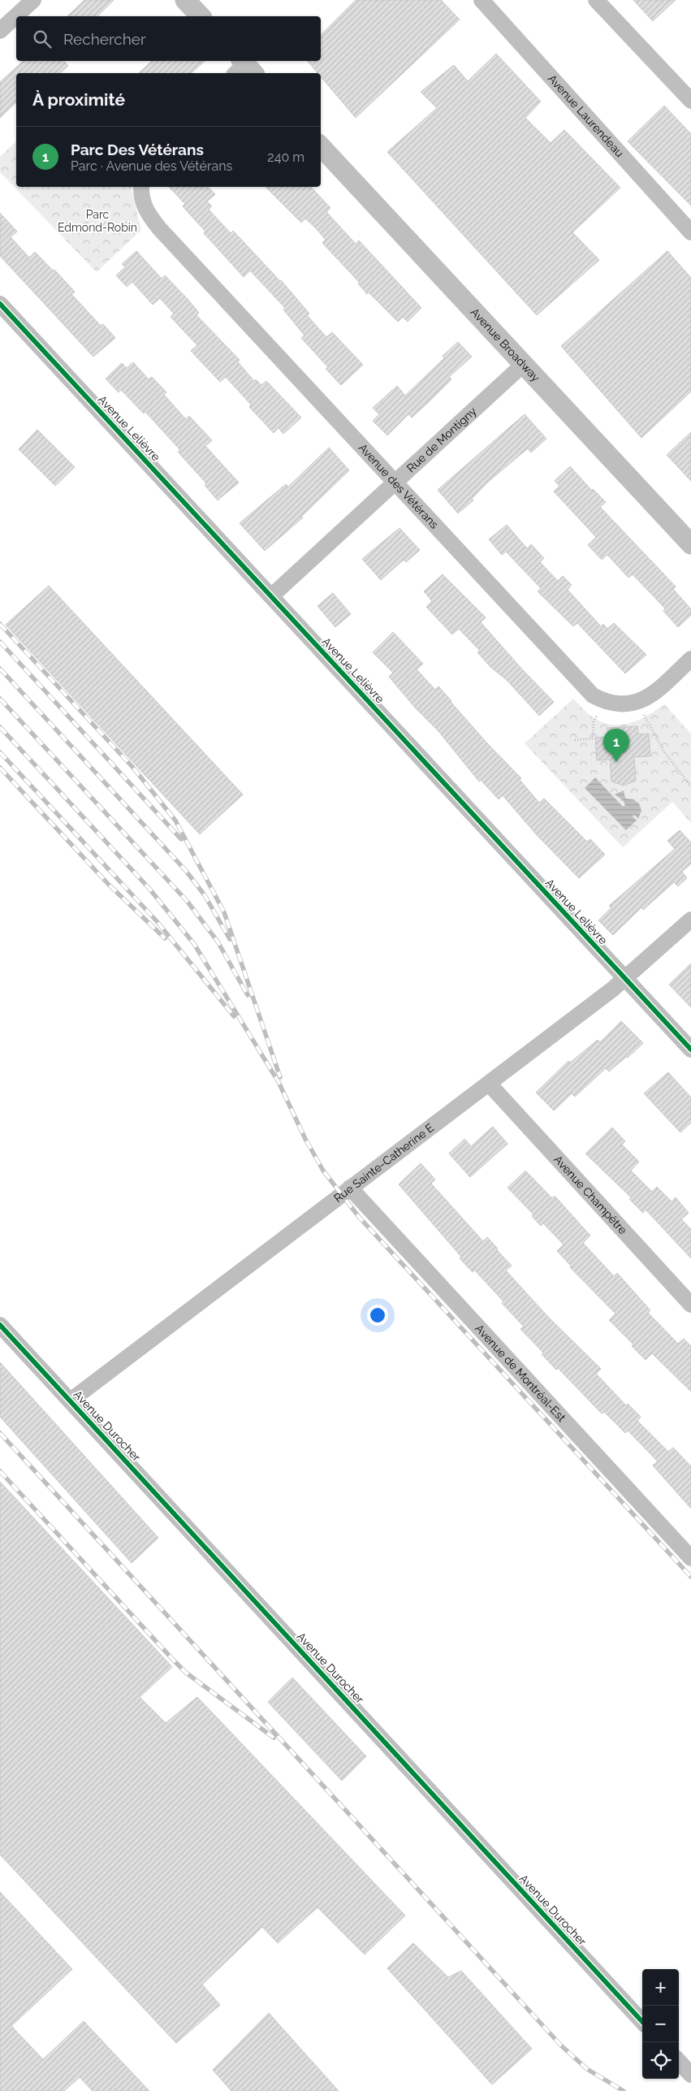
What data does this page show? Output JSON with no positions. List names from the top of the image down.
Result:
{
  "streets": {
    "street": [
      "Avenue Laurendeau",
      "Avenue Broadway",
      "Avenue Lelièvre",
      "Rue de Montigny",
      "Avenue des Vétérans",
      "Rue Sainte-Catherine E",
      "Avenue Champêtre",
      "Avenue de Montréal-Est",
      "Avenue Durocher"
    ]
  },
  "crossings": [
    ["Avenue Broadway", "Rue de Montigny"],
    ["Avenue Lelièvre", "Rue de Montigny"],
    ["Avenue Lelièvre", "Rue Sainte-Catherine E"],
    ["Rue de Montigny", "Avenue des Vétérans"],
    ["Rue Sainte-Catherine E", "Avenue Champêtre"],
    ["Rue Sainte-Catherine E", "Avenue de Montréal-Est"],
    ["Rue Sainte-Catherine E", "Avenue Durocher"]
  ],
  "parks": ["Parc Edmond-Robin"],
  "page": {
    "search": "Rechercher",
    "heading": "À proximité",
    "list": [
      {
        "mark": "1",
        "name": "Parc Des Vétérans",
        "note": "Parc · Avenue des Vétérans",
        "value": "240 m"
      }
    ],
    "pins": "1",
    "map_buttons": ["+", "−"]
  }
}
